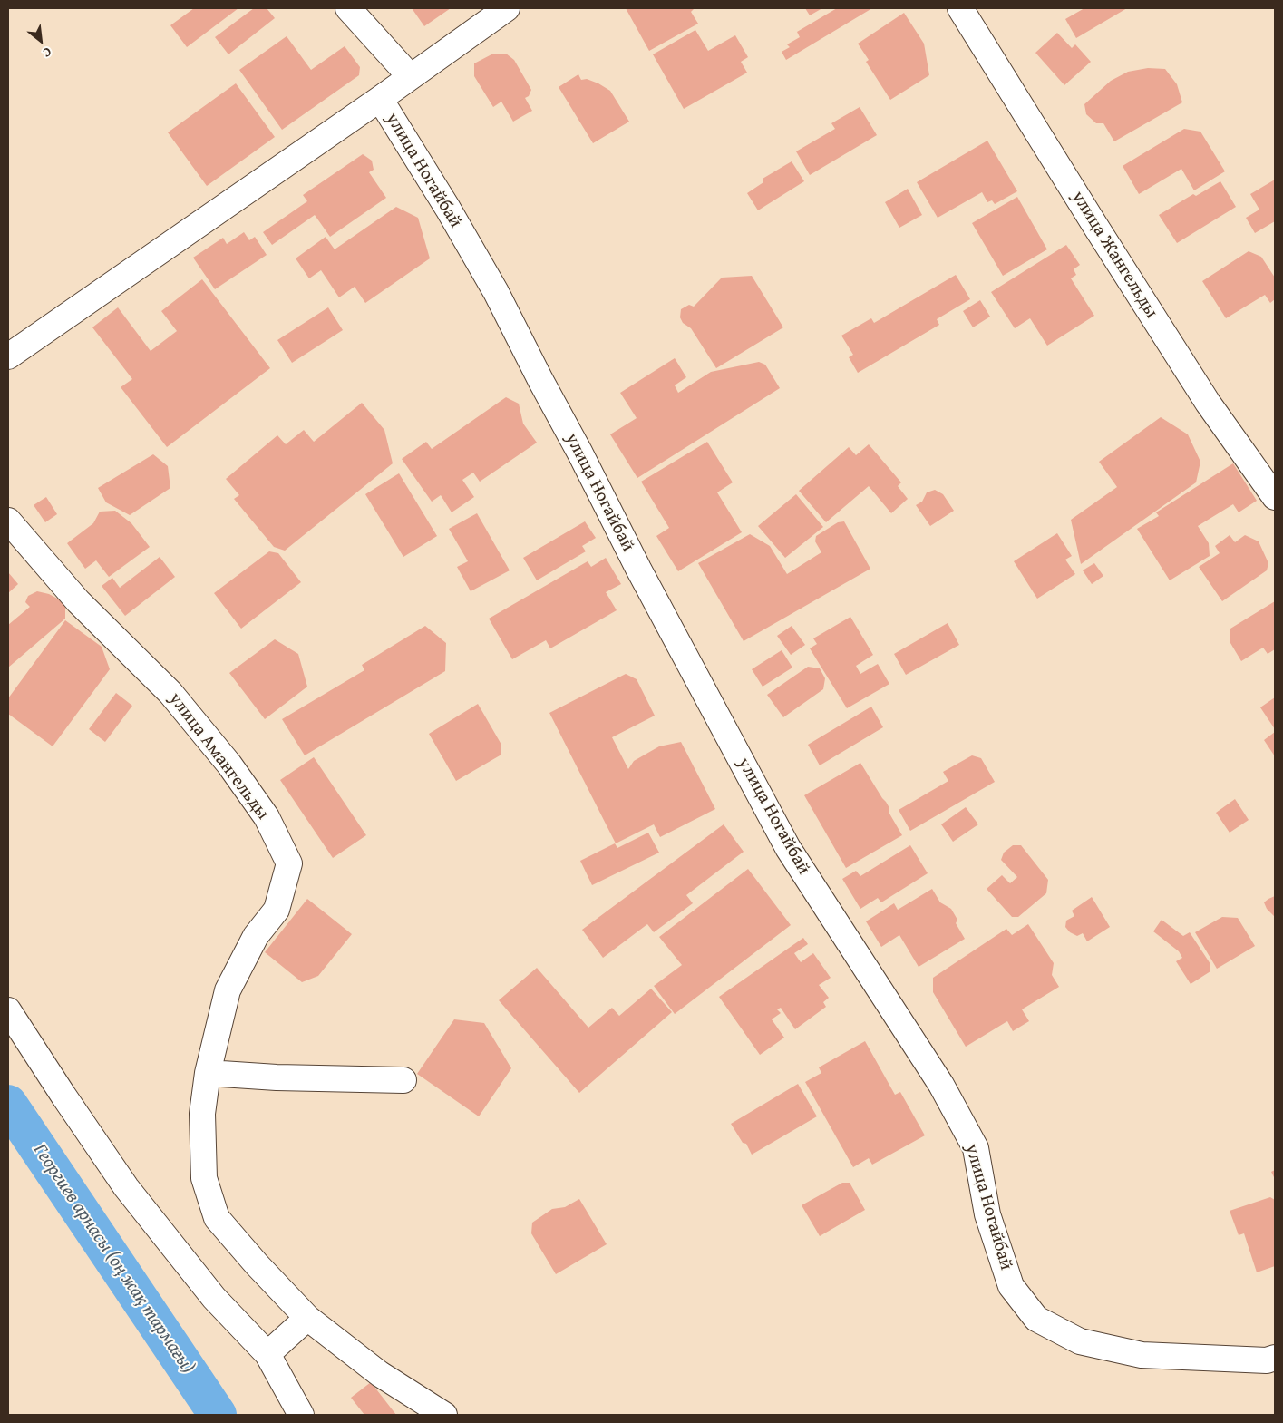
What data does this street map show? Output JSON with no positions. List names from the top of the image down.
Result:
{
  "streets": {
    "street": ["улица Ногайбай", "улица Жангельды", "улица Амангельды"]
  },
  "water": ["Георгиев арнасы (оң жақ тармағы)"],
  "north": "bottom right"
}
